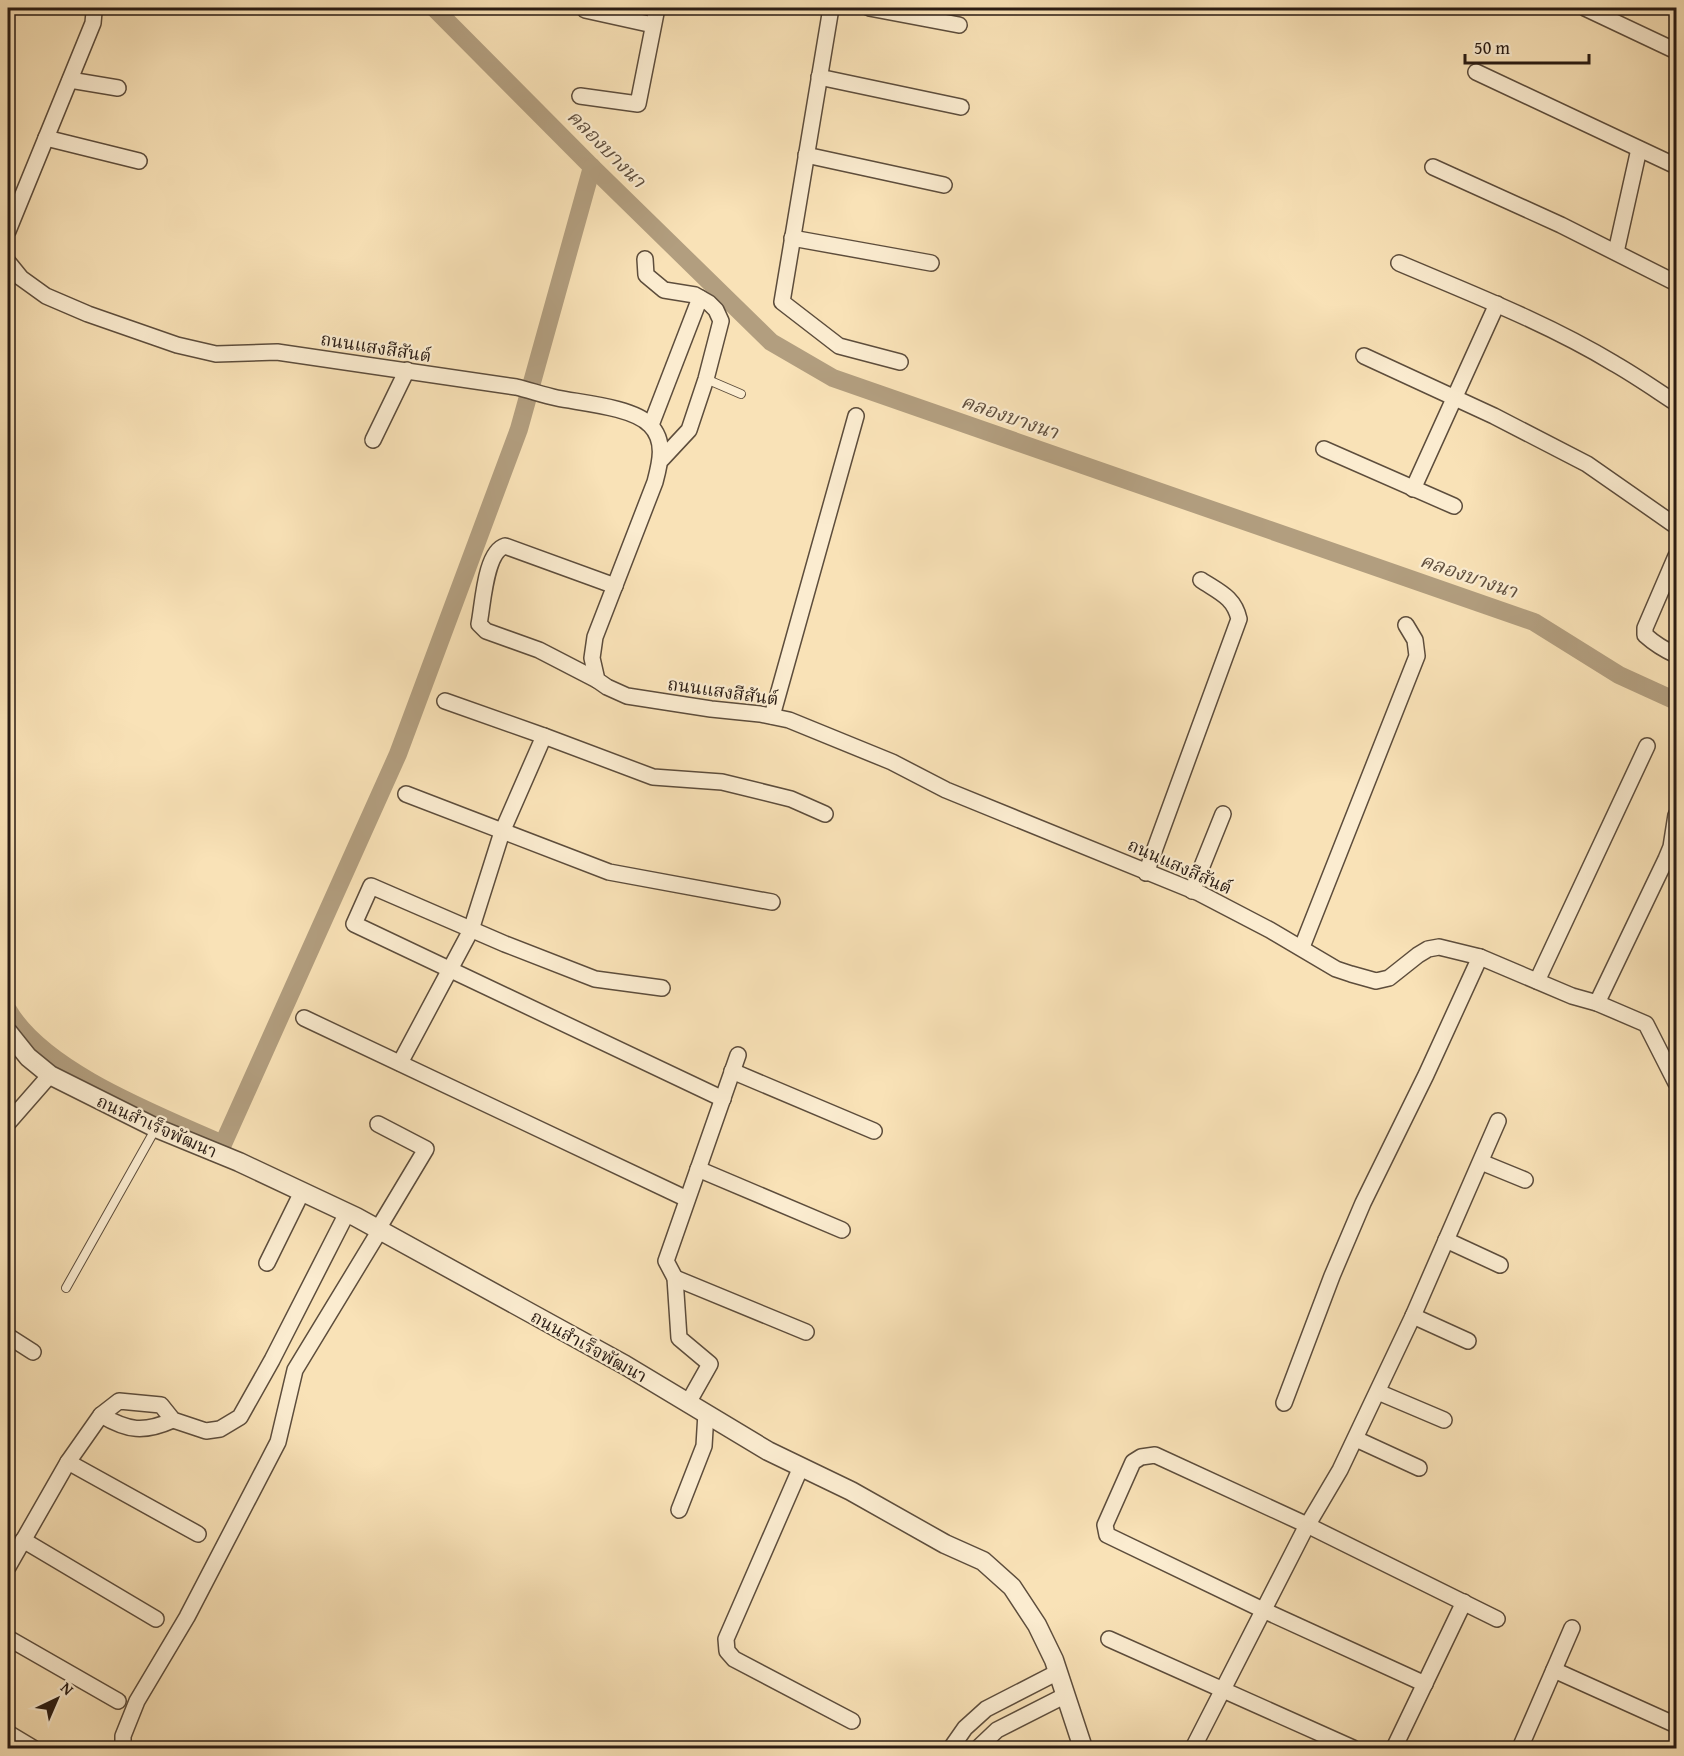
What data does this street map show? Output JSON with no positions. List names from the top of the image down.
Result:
{
  "streets": {
    "street": ["ถนนแสงสีสันต์", "ถนนสำเร็จพัฒนา"]
  },
  "water": ["คลองบางนา"],
  "scale_bar": "50 m",
  "north": "top right"
}
